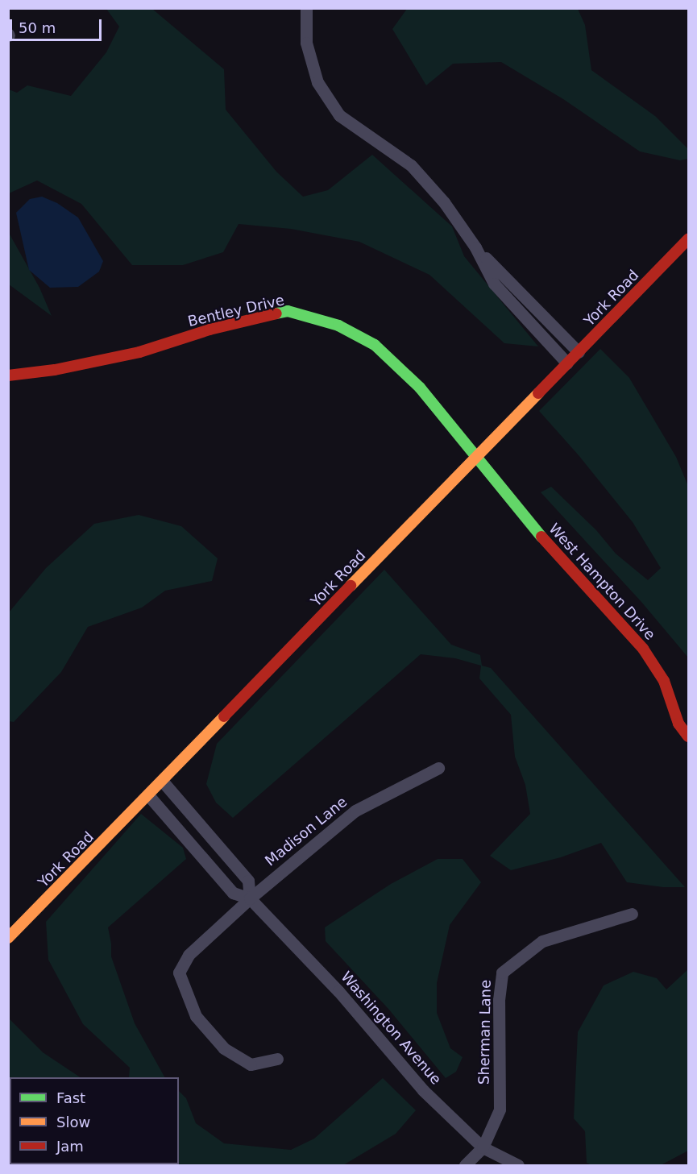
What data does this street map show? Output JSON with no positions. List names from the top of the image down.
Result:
{
  "streets": {
    "street": [
      "York Road",
      "Bentley Drive",
      "West Hampton Drive",
      "Madison Lane",
      "Washington Avenue",
      "Sherman Lane"
    ]
  },
  "crossings": [
    ["York Road", "Bentley Drive"],
    ["York Road", "West Hampton Drive"],
    ["York Road", "Washington Avenue"],
    ["Bentley Drive", "West Hampton Drive"],
    ["Madison Lane", "Washington Avenue"],
    ["Washington Avenue", "Sherman Lane"]
  ],
  "legend": ["Fast", "Slow", "Jam"],
  "scale_bar": "50 m"
}
